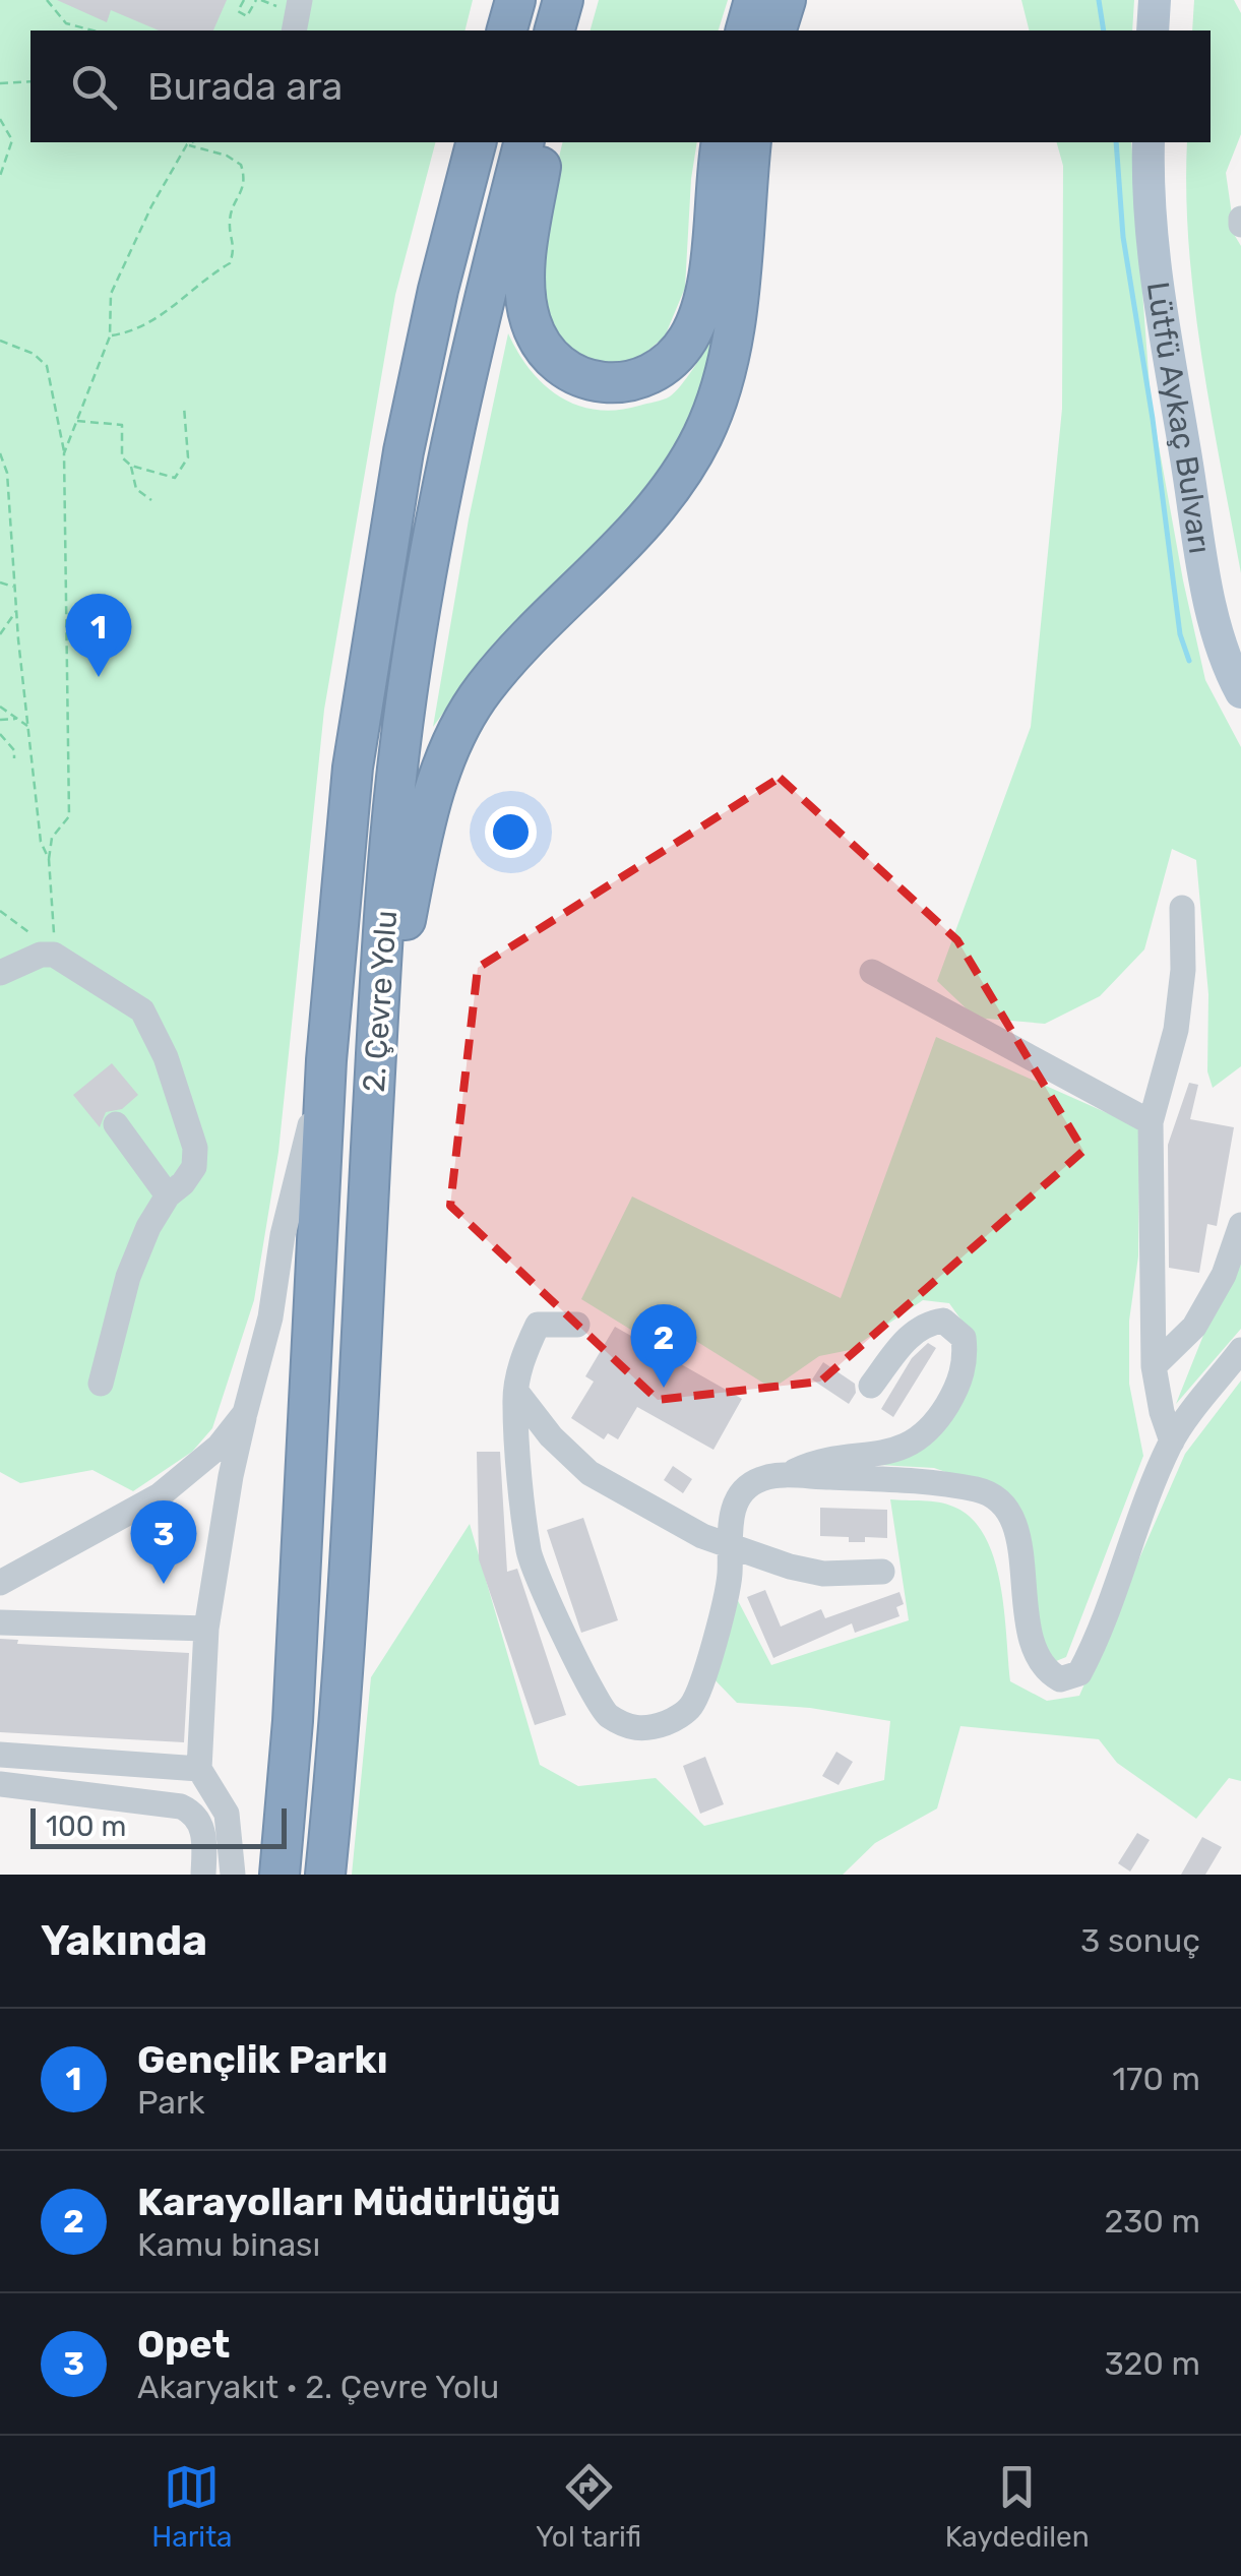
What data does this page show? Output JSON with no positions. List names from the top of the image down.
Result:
{
  "streets": {
    "highway": ["2. Çevre Yolu"],
    "main road": ["Lütfü Aykaç Bulvarı"]
  },
  "scale_bar": "100 m",
  "page": {
    "search": "Burada ara",
    "pins": ["1", "2", "3"],
    "scale": "100 m",
    "heading": ["Yakında", "3 sonuç"],
    "list": [
      {
        "mark": "1",
        "name": "Gençlik Parkı",
        "note": "Park",
        "value": "170 m"
      },
      {
        "mark": "2",
        "name": "Karayolları Müdürlüğü",
        "note": "Kamu binası",
        "value": "230 m"
      },
      {
        "mark": "3",
        "name": "Opet",
        "note": "Akaryakıt · 2. Çevre Yolu",
        "value": "320 m"
      }
    ],
    "nav": ["Harita", "Yol tarifi", "Kaydedilen"]
  }
}
